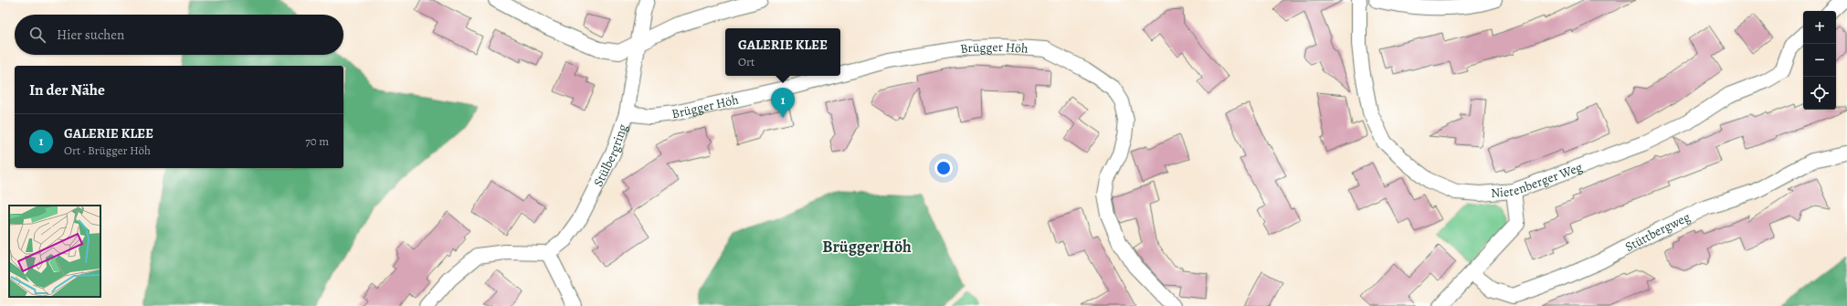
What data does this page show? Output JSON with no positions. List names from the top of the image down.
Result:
{
  "streets": {
    "street": [
      "Brügger Höh",
      "Stülbergring",
      "Nietenberger Weg",
      "Stüttbergweg"
    ]
  },
  "crossings": [
    ["Brügger Höh", "Stülbergring"]
  ],
  "districts": ["Brügger Höh"],
  "page": {
    "map_buttons": ["+", "−"],
    "search": "Hier suchen",
    "popup": ["GALERIE KLEE", "Ort"],
    "heading": "In der Nähe",
    "pins": "1",
    "list": [
      {
        "mark": "1",
        "name": "GALERIE KLEE",
        "note": "Ort · Brügger Höh",
        "value": "70 m"
      }
    ]
  }
}
